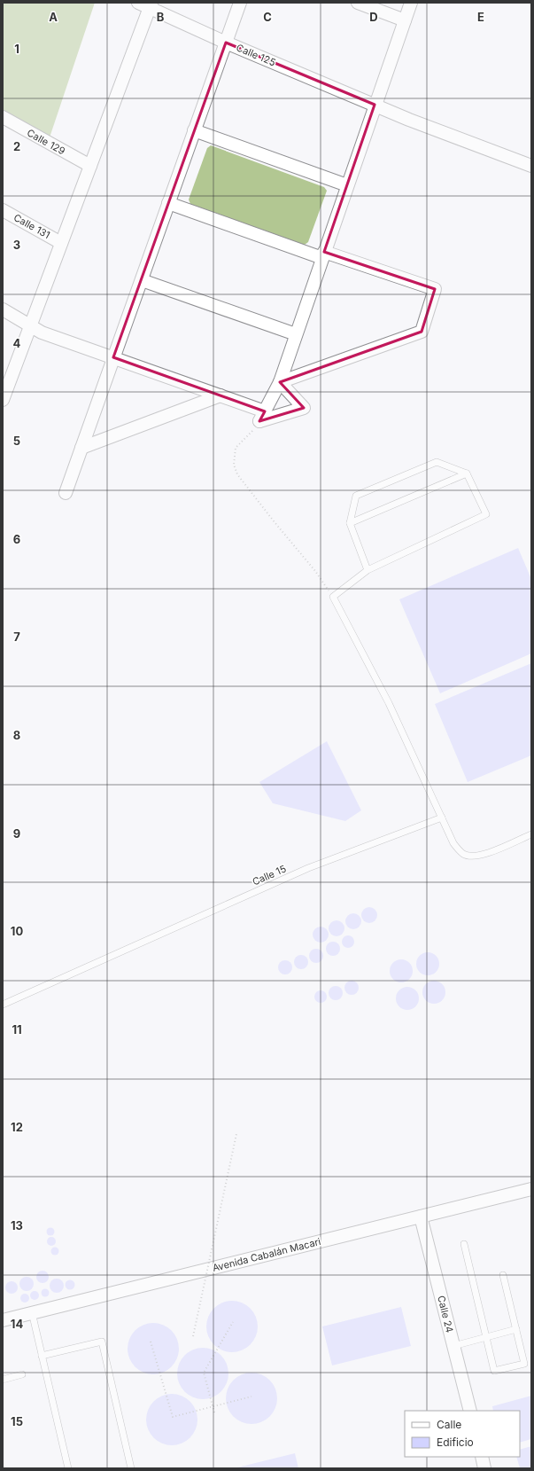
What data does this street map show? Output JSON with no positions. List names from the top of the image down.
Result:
{
  "streets": {
    "street": [
      "Calle 125",
      "Calle 129",
      "Calle 131",
      "Avenida Cabalán Macari",
      "Calle 24"
    ],
    "lane": ["Calle 15"]
  },
  "crossings": [
    ["Avenida Cabalán Macari", "Calle 24"]
  ],
  "legend": ["Calle", "Edificio"],
  "grid": {
    "columns": [
      "A",
      "B",
      "C",
      "D",
      "E"
    ],
    "rows": [
      "1",
      "2",
      "3",
      "4",
      "5",
      "6",
      "7",
      "8",
      "9",
      "10",
      "11",
      "12",
      "13",
      "14",
      "15"
    ]
  }
}
